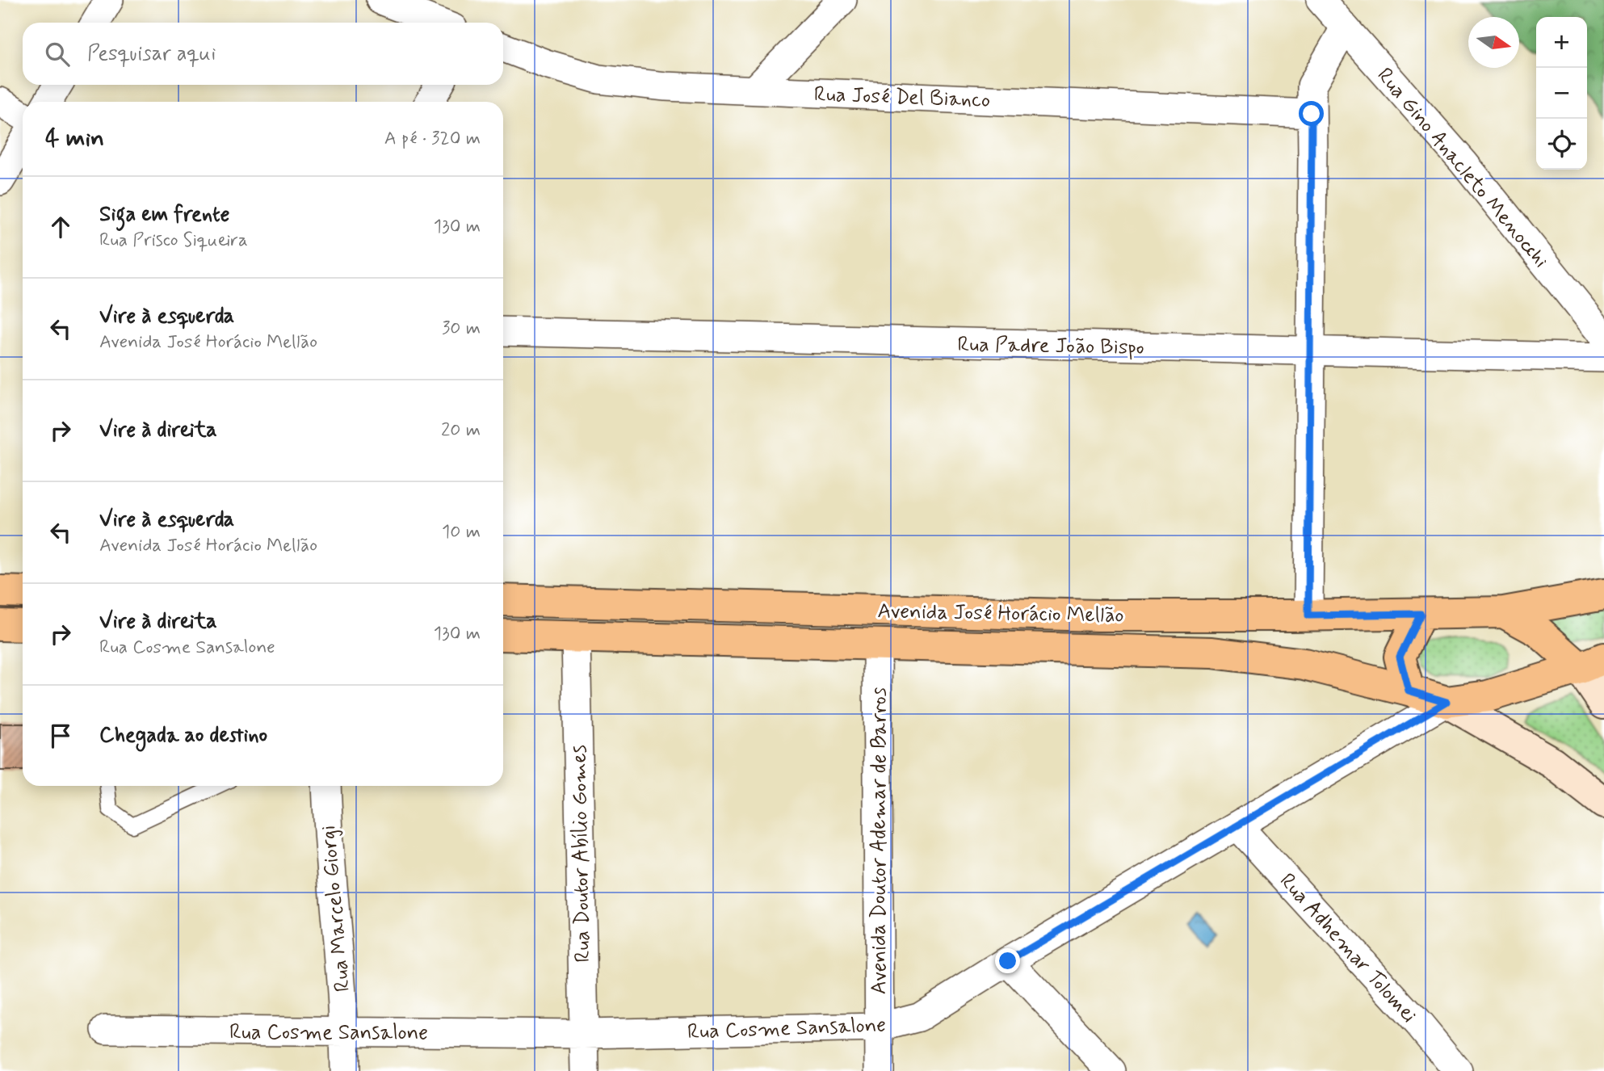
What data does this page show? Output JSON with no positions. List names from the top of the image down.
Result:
{
  "streets": {
    "main road": ["Avenida José Horácio Mellão"],
    "street": [
      "Rua José Del Bianco",
      "Rua Gino Anacleto Menocchi",
      "Rua Padre João Bispo",
      "Avenida Doutor Ademar de Barros",
      "Rua Doutor Abílio Gomes",
      "Rua Marcelo Giorgi",
      "Rua Adhemar Tolomei",
      "Rua Cosme Sansalone"
    ]
  },
  "crossings": [
    ["Avenida José Horácio Mellão", "Avenida Doutor Ademar de Barros"],
    ["Avenida José Horácio Mellão", "Rua Doutor Abílio Gomes"],
    ["Avenida José Horácio Mellão", "Rua Cosme Sansalone"],
    ["Avenida Doutor Ademar de Barros", "Rua Cosme Sansalone"],
    ["Rua Doutor Abílio Gomes", "Rua Cosme Sansalone"],
    ["Rua Marcelo Giorgi", "Rua Cosme Sansalone"],
    ["Rua Adhemar Tolomei", "Rua Cosme Sansalone"]
  ],
  "north": "right",
  "page": {
    "map_buttons": ["+", "−"],
    "search": "Pesquisar aqui",
    "heading": ["4 min", "A pé · 320 m"],
    "list": [
      ["Siga em frente", "Rua Prisco Siqueira", "130 m"],
      ["Vire à esquerda", "Avenida José Horácio Mellão", "30 m"],
      ["Vire à direita", "20 m"],
      ["Vire à esquerda", "Avenida José Horácio Mellão", "10 m"],
      ["Vire à direita", "Rua Cosme Sansalone", "130 m"],
      "Chegada ao destino"
    ]
  }
}
